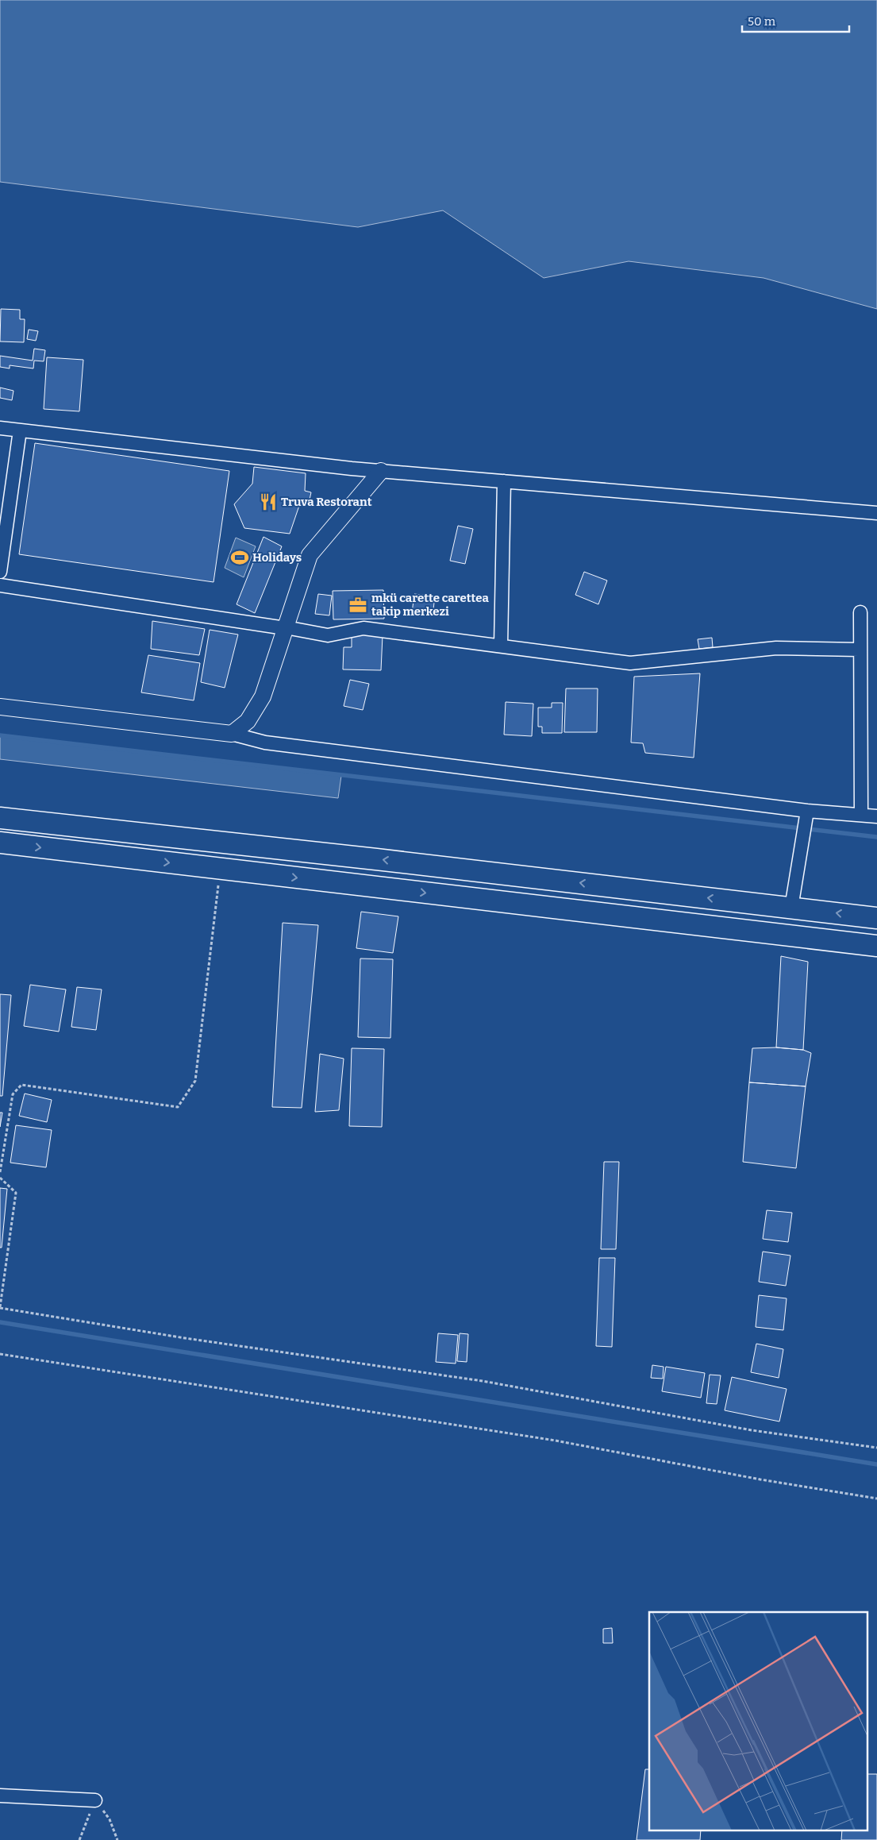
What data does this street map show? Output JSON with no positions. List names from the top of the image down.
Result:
{
  "places": {
    "restaurant": ["Truva Restorant"],
    "sports": ["Holidays"],
    "office": ["mkü carette carettea takip merkezi"]
  },
  "scale_bar": "50 m"
}
